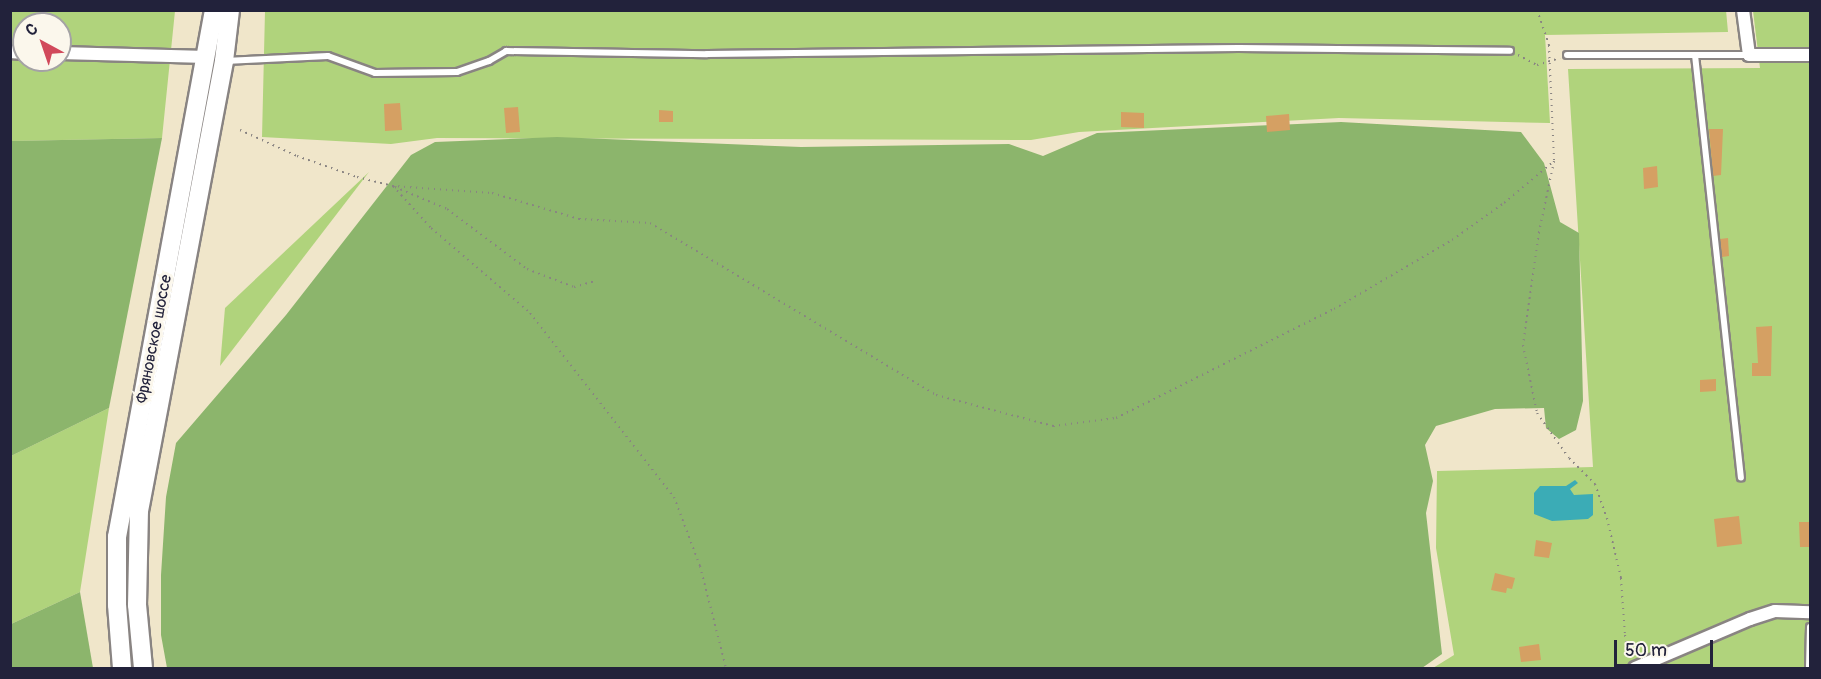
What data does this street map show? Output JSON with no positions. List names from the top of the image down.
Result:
{
  "streets": {
    "main road": ["Фряновское шоссе"]
  },
  "scale_bar": "50 m",
  "north": "top left"
}
